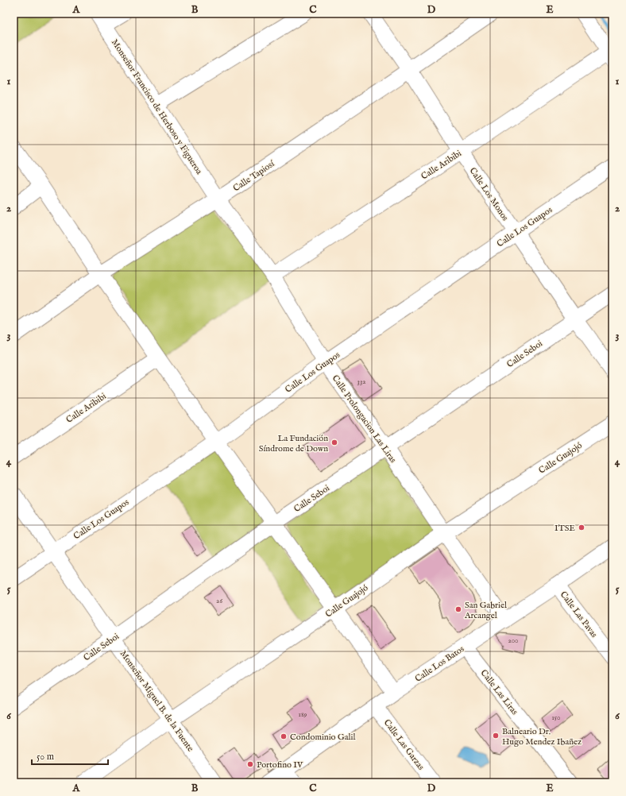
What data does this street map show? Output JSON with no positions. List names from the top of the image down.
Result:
{
  "streets": {
    "street": [
      "Monseñor Francisco de Herboso y Figueroa",
      "Calle Aribibi",
      "Calle Tapiosí",
      "Calle Los Monos",
      "Calle Los Guapos",
      "Calle Seboi",
      "Calle Prolongacion Las Liras",
      "Calle Guajojó",
      "Calle Las Pavas",
      "Calle Los Batos",
      "Calle Las Liras",
      "Monseñor Miguel B. de la Fuente",
      "Calle Las Garzas"
    ]
  },
  "crossings": [
    ["Monseñor Francisco de Herboso y Figueroa", "Calle Tapiosí"],
    ["Monseñor Francisco de Herboso y Figueroa", "Calle Prolongacion Las Liras"],
    ["Calle Aribibi", "Calle Los Monos"],
    ["Calle Aribibi", "Calle Prolongacion Las Liras"],
    ["Calle Tapiosí", "Calle Los Monos"],
    ["Calle Tapiosí", "Calle Prolongacion Las Liras"],
    ["Calle Los Monos", "Calle Los Guapos"],
    ["Calle Los Monos", "Calle Seboi"],
    ["Calle Los Guapos", "Calle Prolongacion Las Liras"],
    ["Calle Los Guapos", "Monseñor Miguel B. de la Fuente"],
    ["Calle Seboi", "Calle Prolongacion Las Liras"],
    ["Calle Seboi", "Monseñor Miguel B. de la Fuente"],
    ["Calle Prolongacion Las Liras", "Calle Guajojó"],
    ["Calle Prolongacion Las Liras", "Calle Los Batos"],
    ["Calle Guajojó", "Monseñor Miguel B. de la Fuente"],
    ["Calle Las Pavas", "Calle Los Batos"],
    ["Calle Los Batos", "Calle Las Liras"],
    ["Calle Los Batos", "Calle Las Garzas"]
  ],
  "places": [
    "La Fundación Síndrome de Down",
    "ITSE",
    "San Gabriel Arcangel",
    "Balneario Dr. Hugo Mendez Ibañez",
    "Condominio Galil",
    "Portofino IV"
  ],
  "house_numbers": [
    "332",
    "26",
    "200",
    "189",
    "150"
  ],
  "scale_bar": "50 m",
  "grid": {
    "columns": [
      "A",
      "B",
      "C",
      "D",
      "E"
    ],
    "rows": [
      "1",
      "2",
      "3",
      "4",
      "5",
      "6"
    ]
  }
}
